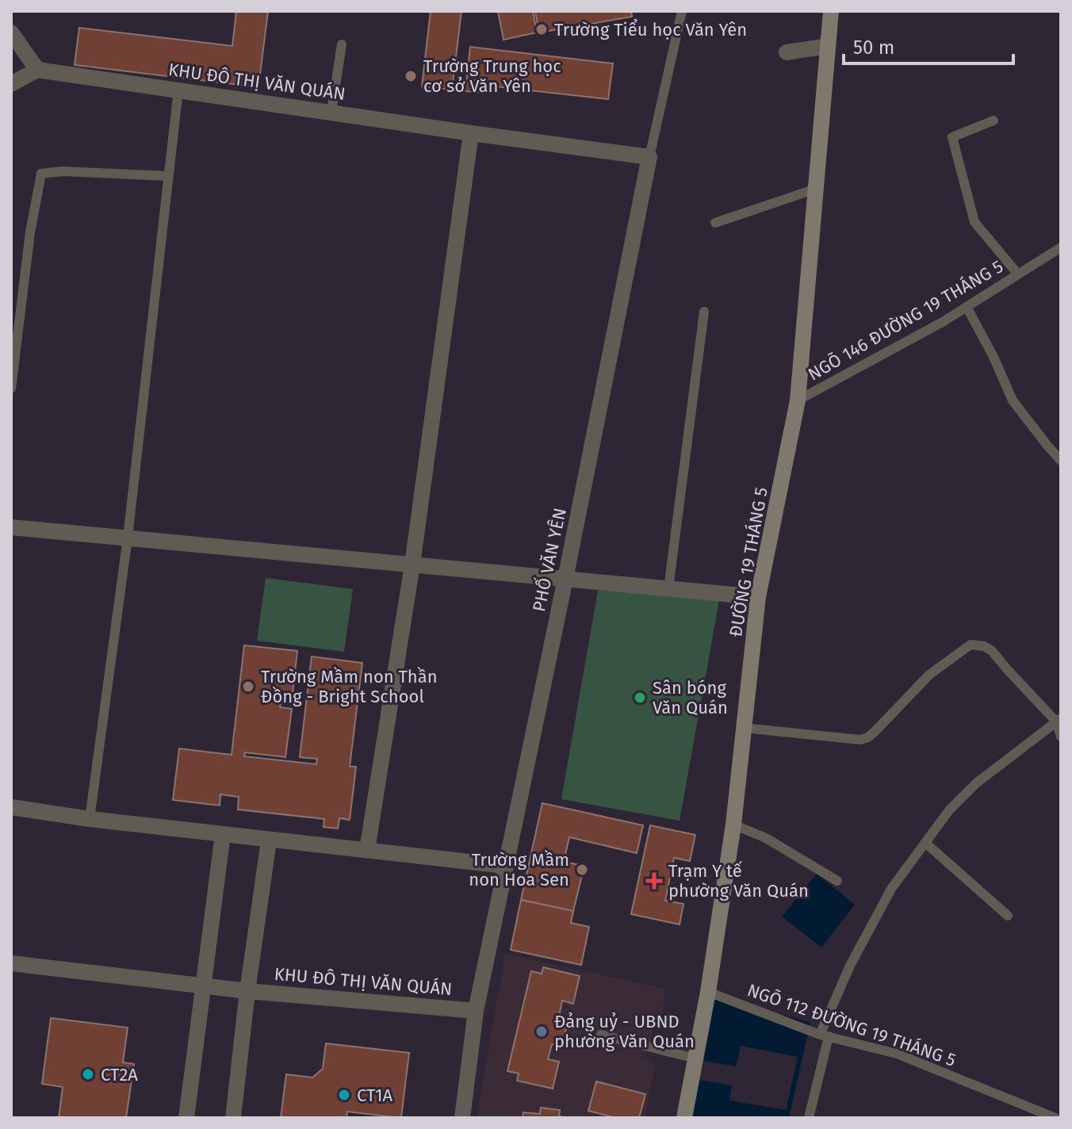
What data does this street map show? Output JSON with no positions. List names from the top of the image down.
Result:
{
  "streets": {
    "street": ["KHU ĐÔ THỊ VĂN QUÁN", "PHỐ VĂN YÊN", "ĐƯỜNG 19 THÁNG 5"],
    "lane": ["NGÕ 146 ĐƯỜNG 19 THÁNG 5", "NGÕ 112 ĐƯỜNG 19 THÁNG 5"]
  },
  "crossings": [
    ["KHU ĐÔ THỊ VĂN QUÁN", "PHỐ VĂN YÊN"],
    ["NGÕ 146 ĐƯỜNG 19 THÁNG 5", "ĐƯỜNG 19 THÁNG 5"],
    ["ĐƯỜNG 19 THÁNG 5", "NGÕ 112 ĐƯỜNG 19 THÁNG 5"]
  ],
  "places": {
    "other": [
      "Trường Tiểu học Văn Yên",
      "Trường Trung học cơ sở Văn Yên",
      "Trường Mầm non Thần Đồng - Bright School",
      "Sân bóng Văn Quán",
      "Trường Mầm non Hoa Sen",
      "Đảng uỷ - UBND phường Văn Quán",
      "CT2A",
      "CT1A"
    ],
    "health": ["Trạm Y tế phường Văn Quán"]
  },
  "scale_bar": "50 m"
}
